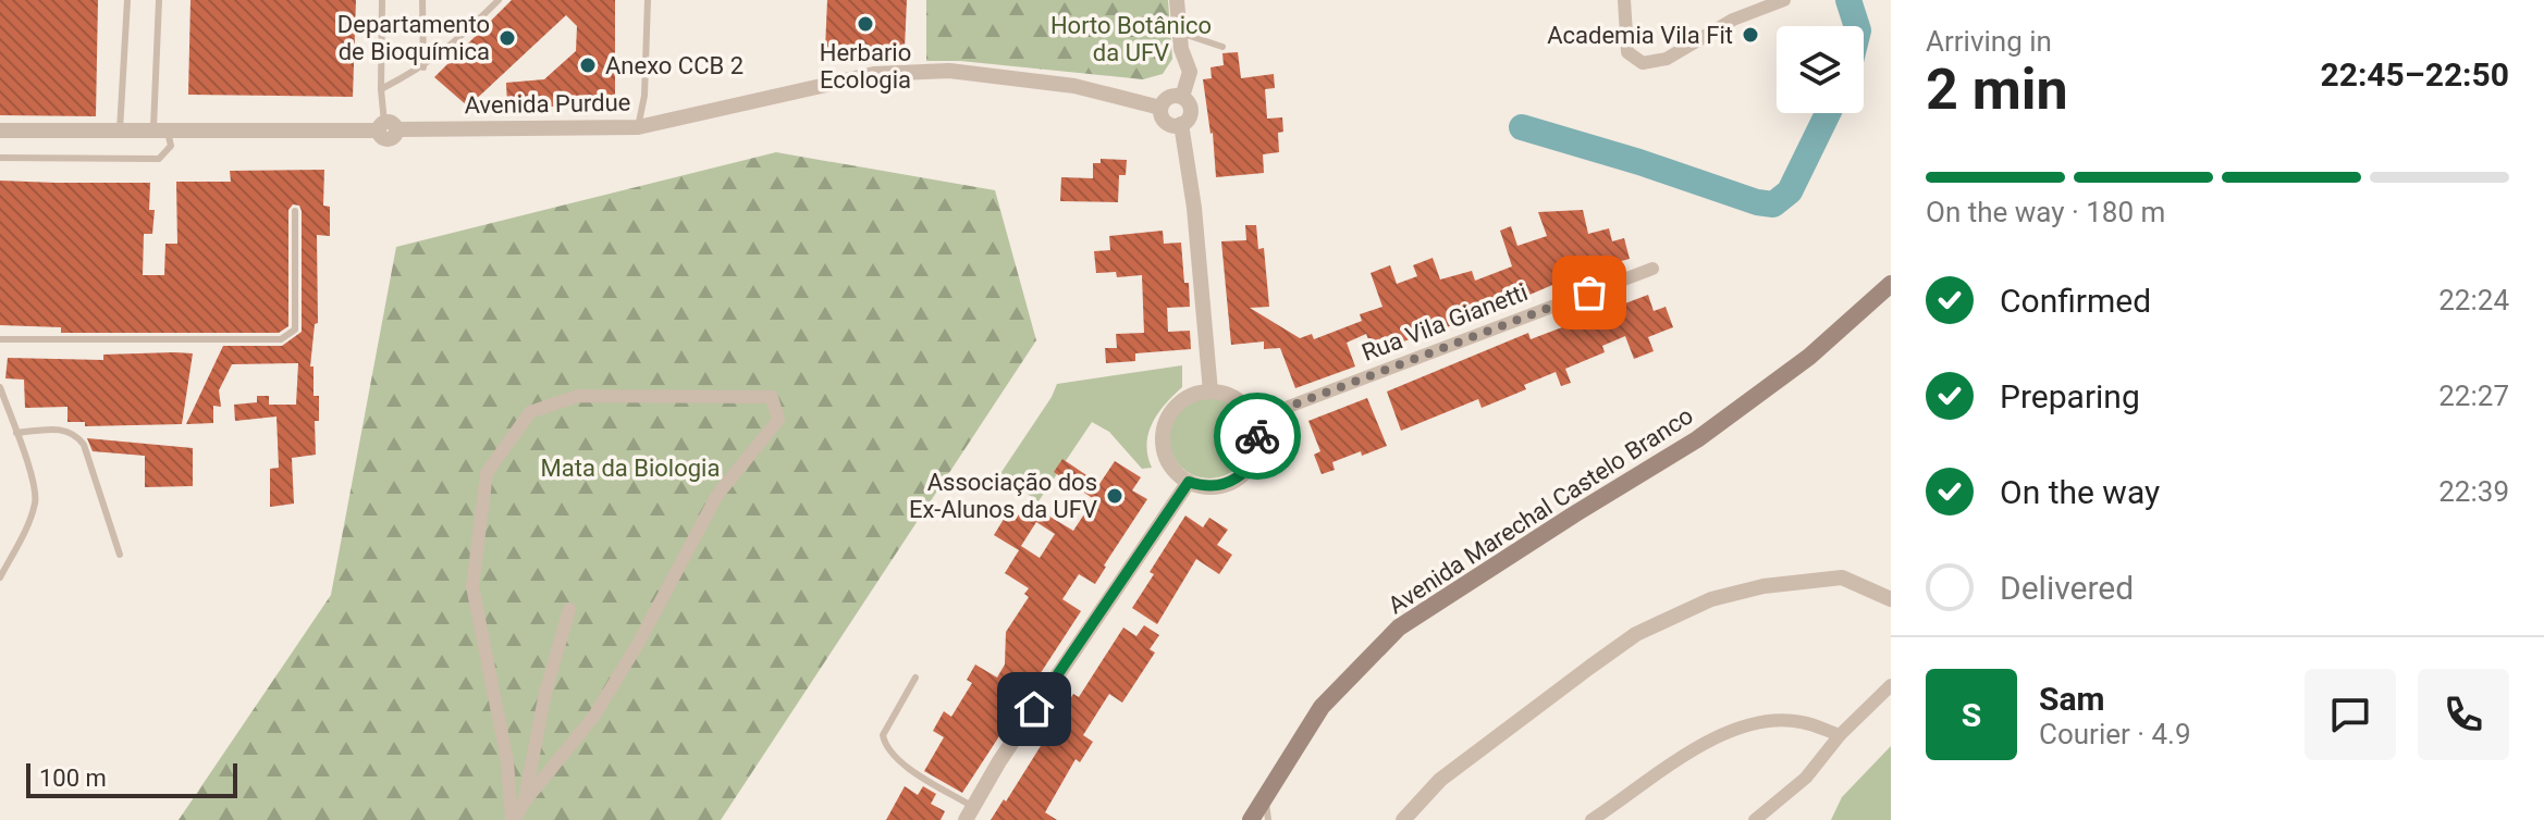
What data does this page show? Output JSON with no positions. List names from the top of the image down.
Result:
{
  "streets": {
    "main road": ["Avenida Marechal Castelo Branco"],
    "street": ["Avenida Purdue", "Rua Vila Gianetti"]
  },
  "parks": ["Horto Botânico da UFV", "Mata da Biologia"],
  "places": [
    "Herbario Ecologia",
    "Academia Vila Fit",
    "Departamento de Bioquímica",
    "Anexo CCB 2",
    "Associação dos Ex-Alunos da UFV"
  ],
  "scale_bar": "100 m",
  "page": {
    "heading": ["2 min", "Arriving in", "22:45–22:50"],
    "panel": ["Sam", "Courier · 4.9"],
    "bar": "On the way · 180 m",
    "list": [
      ["Confirmed", "22:24"],
      ["Preparing", "22:27"],
      ["On the way", "22:39"],
      "Delivered"
    ],
    "round": "S",
    "scale": "100 m"
  }
}
